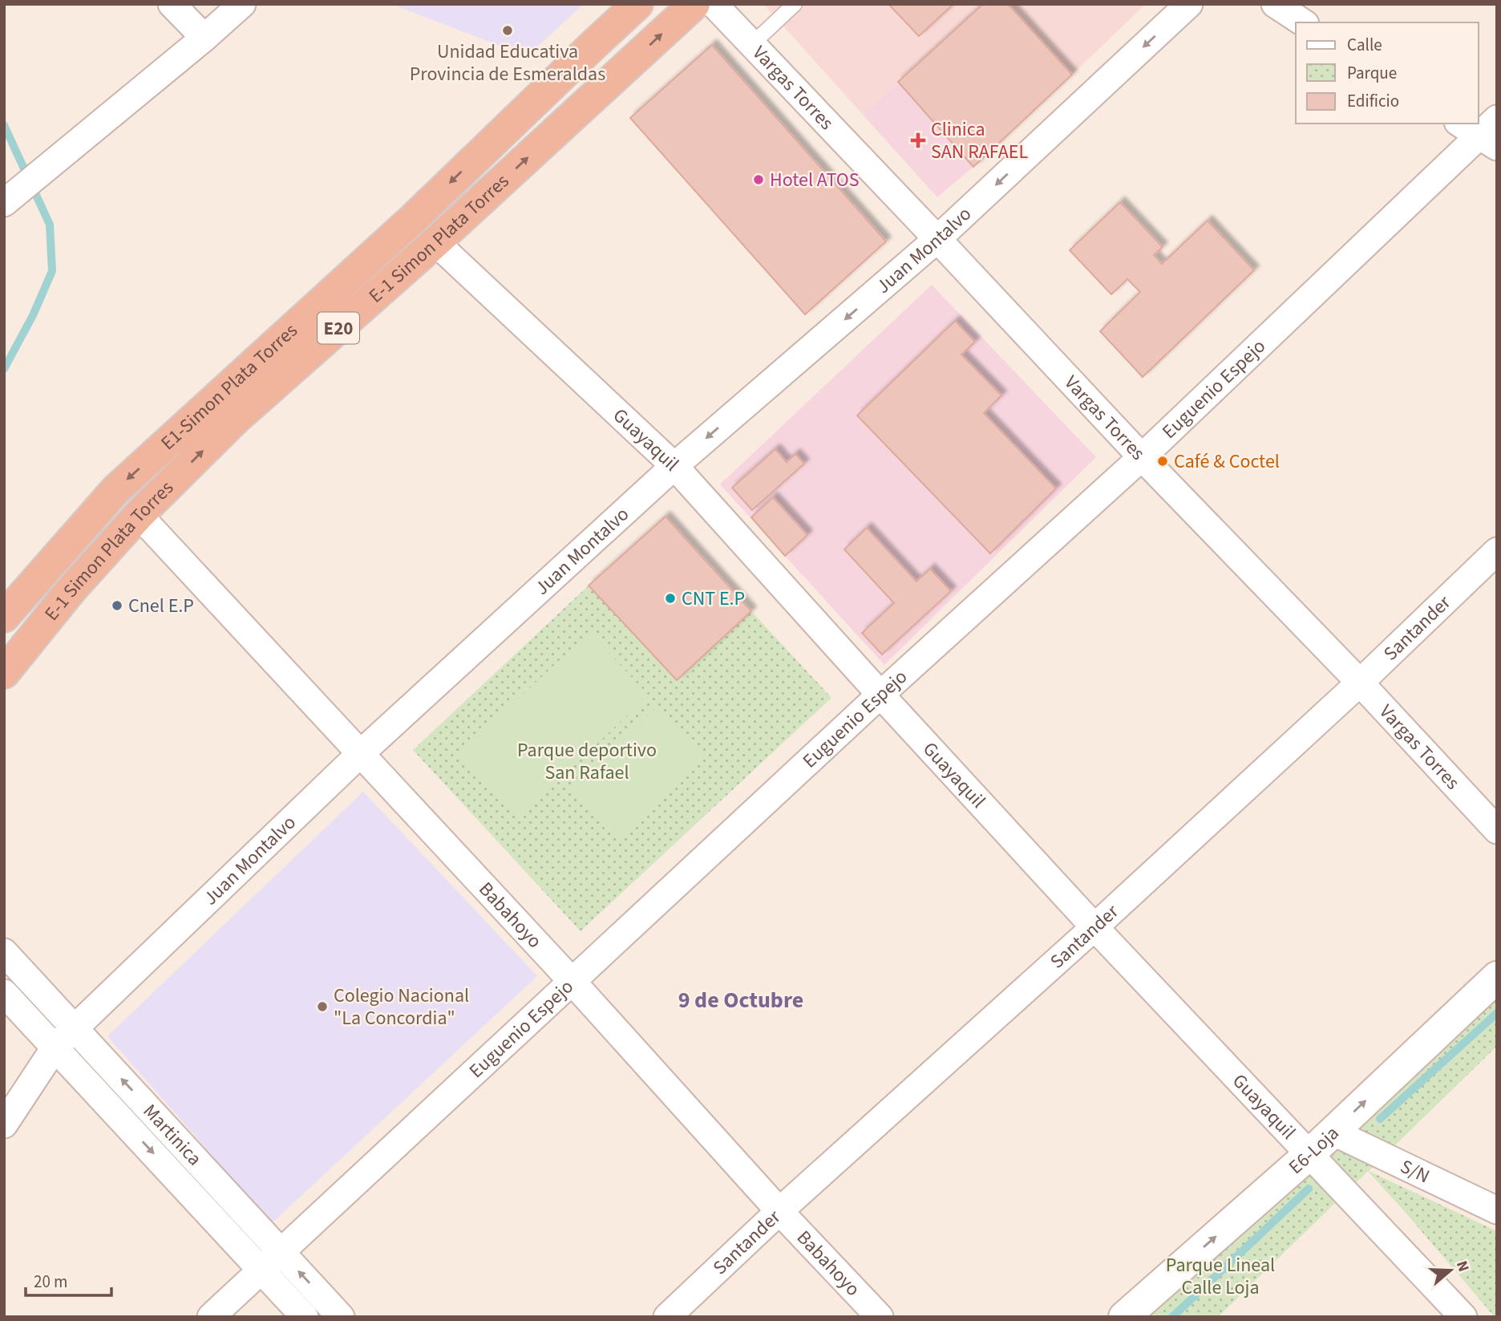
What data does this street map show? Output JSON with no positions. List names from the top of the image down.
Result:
{
  "streets": {
    "highway": ["E-1 Simon Plata Torres", "E20", "E1-Simon Plata Torres"],
    "main road": ["E6-Loja"],
    "street": [
      "Vargas Torres",
      "Juan Montalvo",
      "Euguenio Espejo",
      "Guayaquil",
      "Santander",
      "Babahoyo",
      "Martinica",
      "S/N"
    ]
  },
  "crossings": [
    ["Vargas Torres", "Juan Montalvo"],
    ["Vargas Torres", "Euguenio Espejo"],
    ["Vargas Torres", "Santander"],
    ["E-1 Simon Plata Torres", "Guayaquil"],
    ["E-1 Simon Plata Torres", "Babahoyo"],
    ["Juan Montalvo", "Guayaquil"],
    ["Juan Montalvo", "Babahoyo"],
    ["Juan Montalvo", "Martinica"],
    ["Euguenio Espejo", "Guayaquil"],
    ["Euguenio Espejo", "Babahoyo"],
    ["Euguenio Espejo", "Martinica"],
    ["Guayaquil", "Santander"],
    ["Guayaquil", "E6-Loja"],
    ["Santander", "Babahoyo"],
    ["E6-Loja", "S/N"]
  ],
  "one_way": [
    "E-1 Simon Plata Torres",
    "Juan Montalvo",
    "E1-Simon Plata Torres",
    "E6-Loja"
  ],
  "districts": ["9 de Octubre"],
  "parks": ["Parque deportivo San Rafael", "Parque Lineal Calle Loja"],
  "places": {
    "other": [
      "Unidad Educativa Provincia de Esmeraldas",
      "Hotel ATOS",
      "Café & Coctel",
      "CNT E.P",
      "Cnel E.P",
      "Colegio Nacional \"La Concordia\""
    ],
    "health": ["Clinica SAN RAFAEL"]
  },
  "legend": ["Calle", "Parque", "Edificio"],
  "scale_bar": "20 m",
  "north": "right"
}
